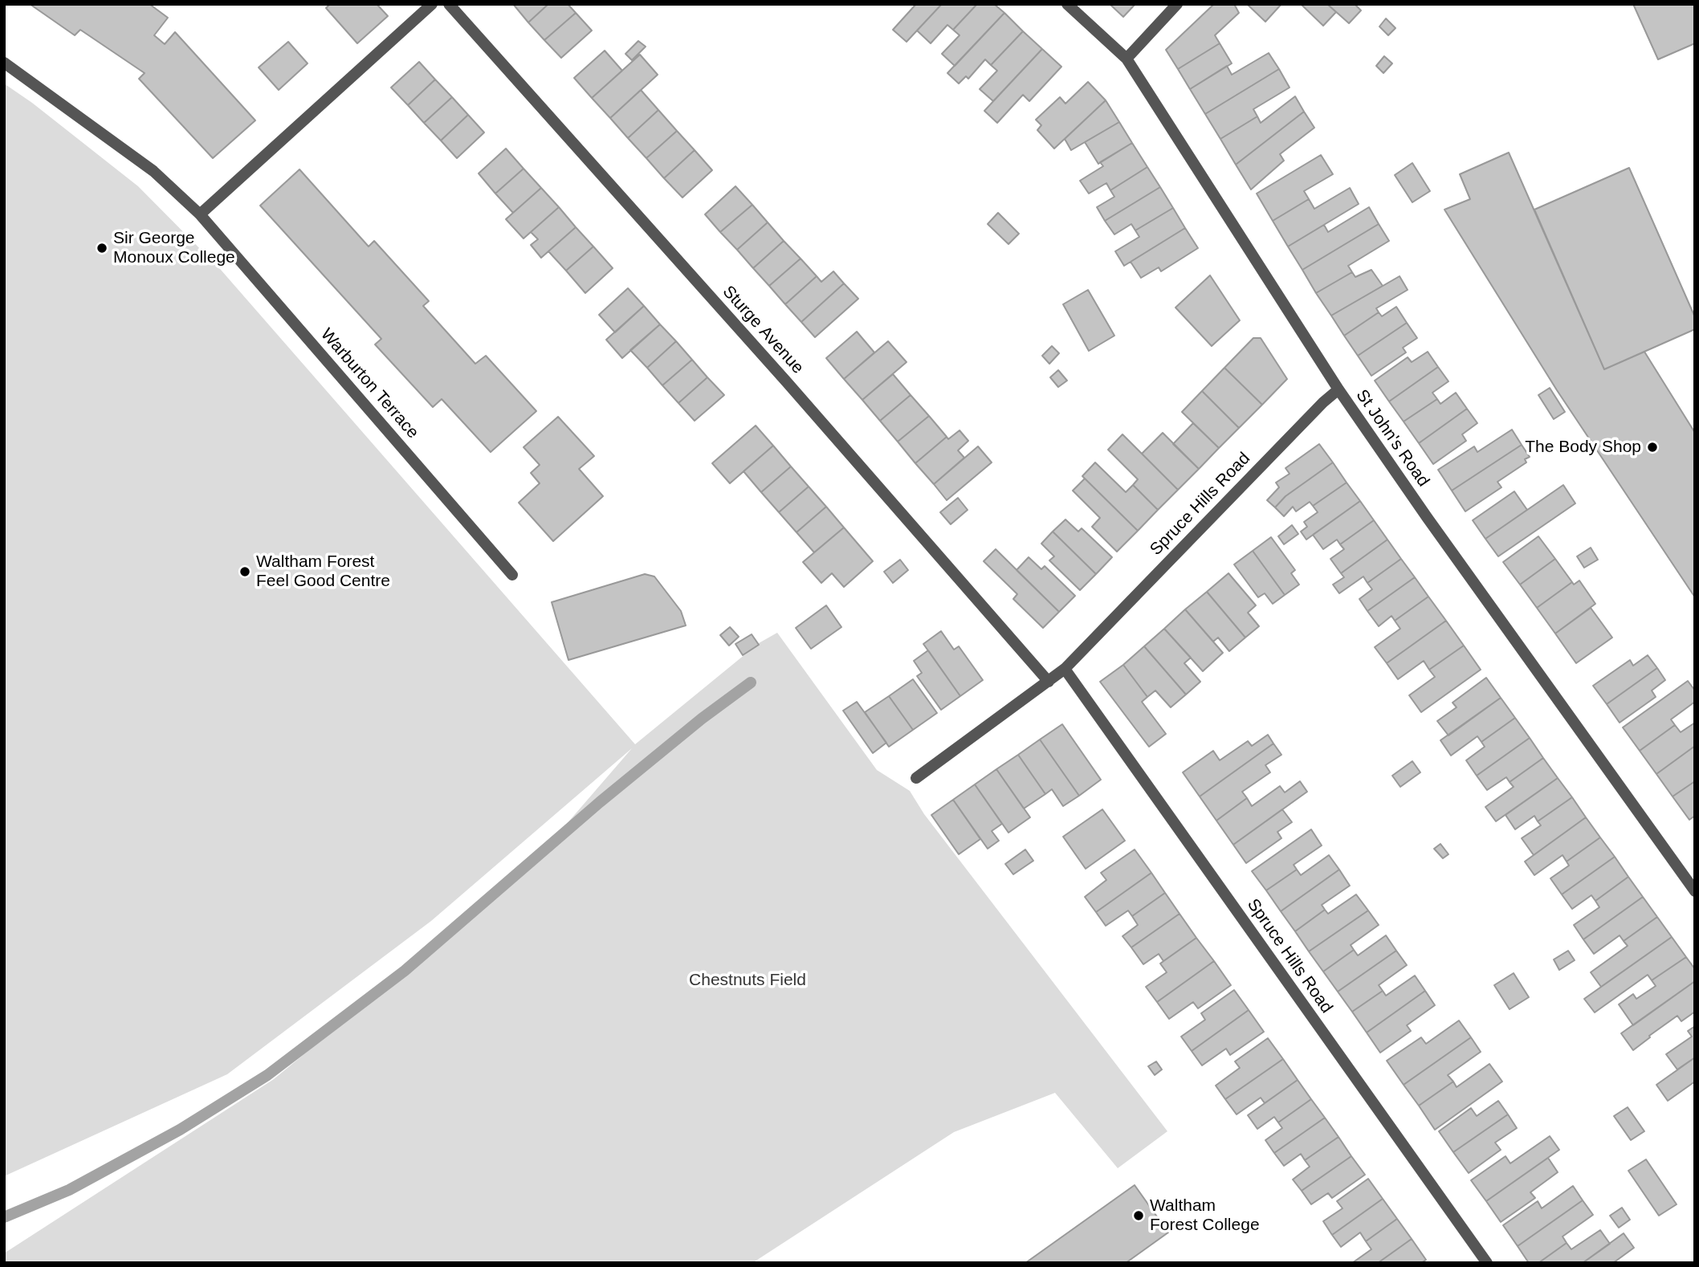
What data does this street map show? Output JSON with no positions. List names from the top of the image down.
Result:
{
  "streets": {
    "street": [
      "Sturge Avenue",
      "Warburton Terrace",
      "St John's Road",
      "Spruce Hills Road"
    ]
  },
  "crossings": [
    ["Sturge Avenue", "Spruce Hills Road"],
    ["St John's Road", "Spruce Hills Road"]
  ],
  "parks": ["Chestnuts Field"],
  "places": [
    "Sir George Monoux College",
    "The Body Shop",
    "Waltham Forest Feel Good Centre",
    "Waltham Forest College"
  ]
}
